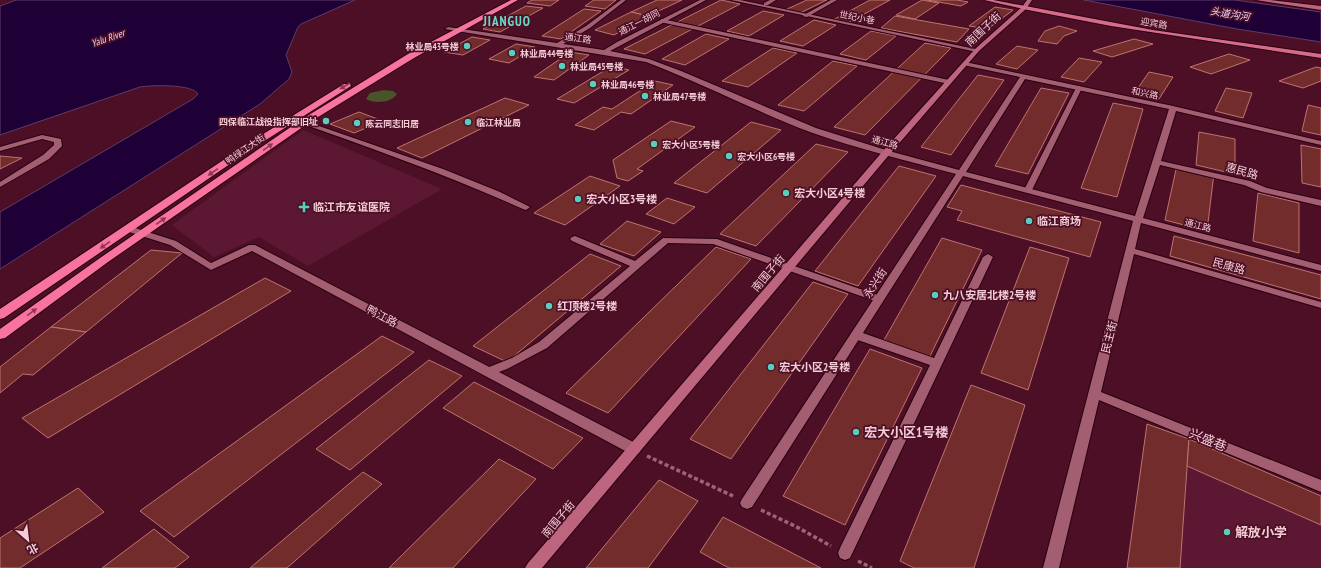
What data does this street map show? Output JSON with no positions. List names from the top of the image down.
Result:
{
  "streets": {
    "highway": ["鸭绿江大街"],
    "main road": ["迎宾路"],
    "street": [
      "世纪小巷",
      "通江一胡同",
      "南围子街",
      "通江路",
      "和兴路",
      "惠民路",
      "民康路",
      "永兴街",
      "鸭江路",
      "民主街",
      "兴盛巷"
    ]
  },
  "crossings": [
    ["世纪小巷", "南围子街"],
    ["通江一胡同", "通江路"],
    ["迎宾路", "南围子街"],
    ["南围子街", "通江路"],
    ["南围子街", "和兴路"],
    ["南围子街", "鸭江路"],
    ["通江路", "鸭绿江大街"],
    ["通江路", "永兴街"],
    ["通江路", "民主街"],
    ["和兴路", "永兴街"],
    ["和兴路", "民主街"],
    ["鸭绿江大街", "鸭江路"],
    ["惠民路", "民主街"],
    ["民康路", "民主街"],
    ["民主街", "兴盛巷"]
  ],
  "districts": ["JIANGUO"],
  "water": ["头道沟河", "Yalu River"],
  "places": {
    "other": [
      "林业局43号楼",
      "林业局44号楼",
      "林业局45号楼",
      "林业局46号楼",
      "林业局47号楼",
      "四保临江战役指挥部旧址",
      "临江林业局",
      "陈云同志旧居",
      "宏大小区5号楼",
      "宏大小区6号楼",
      "宏大小区4号楼",
      "宏大小区3号楼",
      "临江商场",
      "九八安居北楼2号楼",
      "红顶楼2号楼",
      "宏大小区2号楼",
      "宏大小区1号楼",
      "解放小学"
    ],
    "health": ["临江市友谊医院"]
  },
  "north": "bottom right"
}
